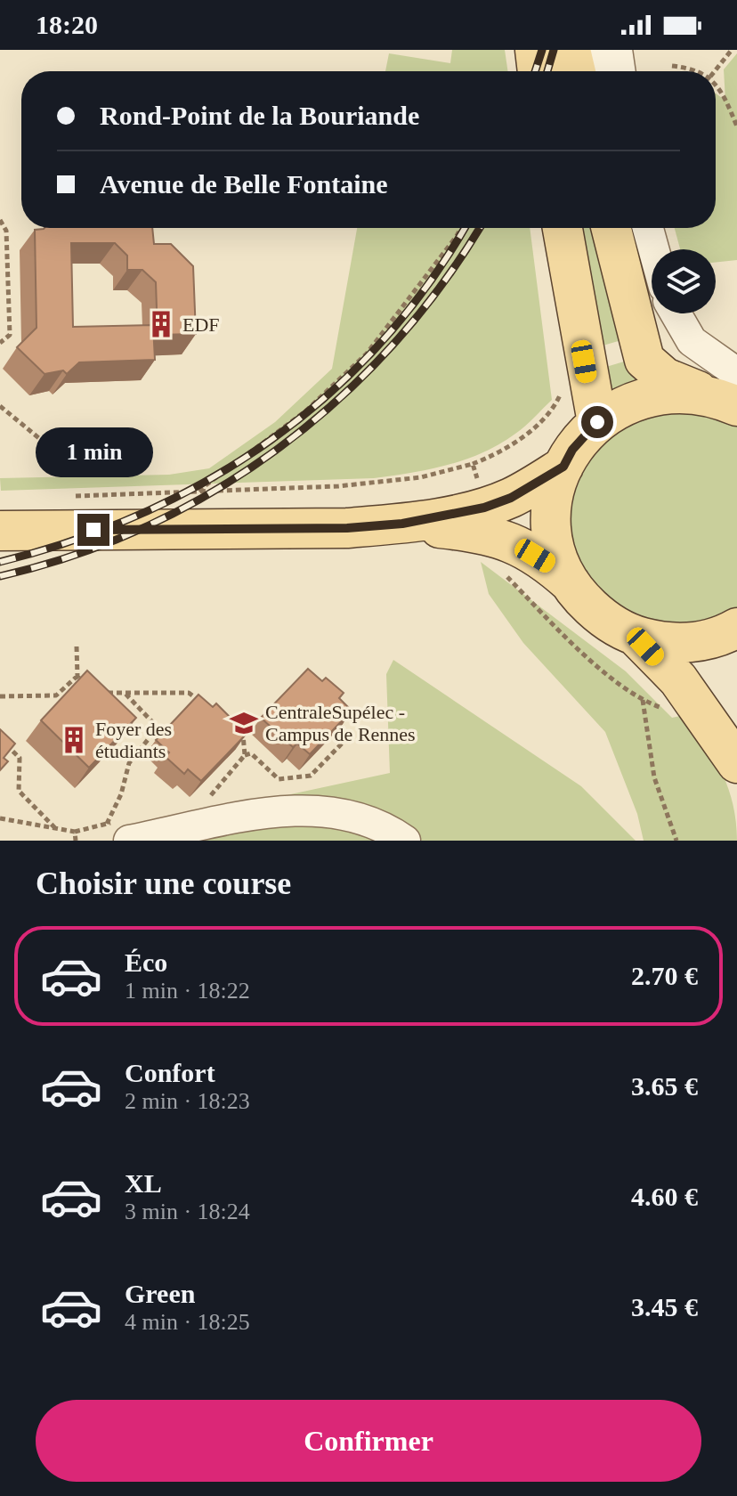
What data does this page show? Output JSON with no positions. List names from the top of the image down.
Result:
{
  "places": {
    "building": ["EDF", "Foyer des étudiants"],
    "school or university": ["CentraleSupélec - Campus de Rennes"]
  },
  "page": {
    "status": "18:20",
    "banner": ["Rond-Point de la Bouriande", "Avenue de Belle Fontaine"],
    "bubble": "1 min",
    "heading": "Choisir une course",
    "list": [
      {
        "name": "Éco",
        "note": "1 min · 18:22",
        "value": "2.70 €"
      },
      {
        "name": "Confort",
        "note": "2 min · 18:23",
        "value": "3.65 €"
      },
      {
        "name": "XL",
        "note": "3 min · 18:24",
        "value": "4.60 €"
      },
      {
        "name": "Green",
        "note": "4 min · 18:25",
        "value": "3.45 €"
      }
    ],
    "buttons": "Confirmer"
  }
}
